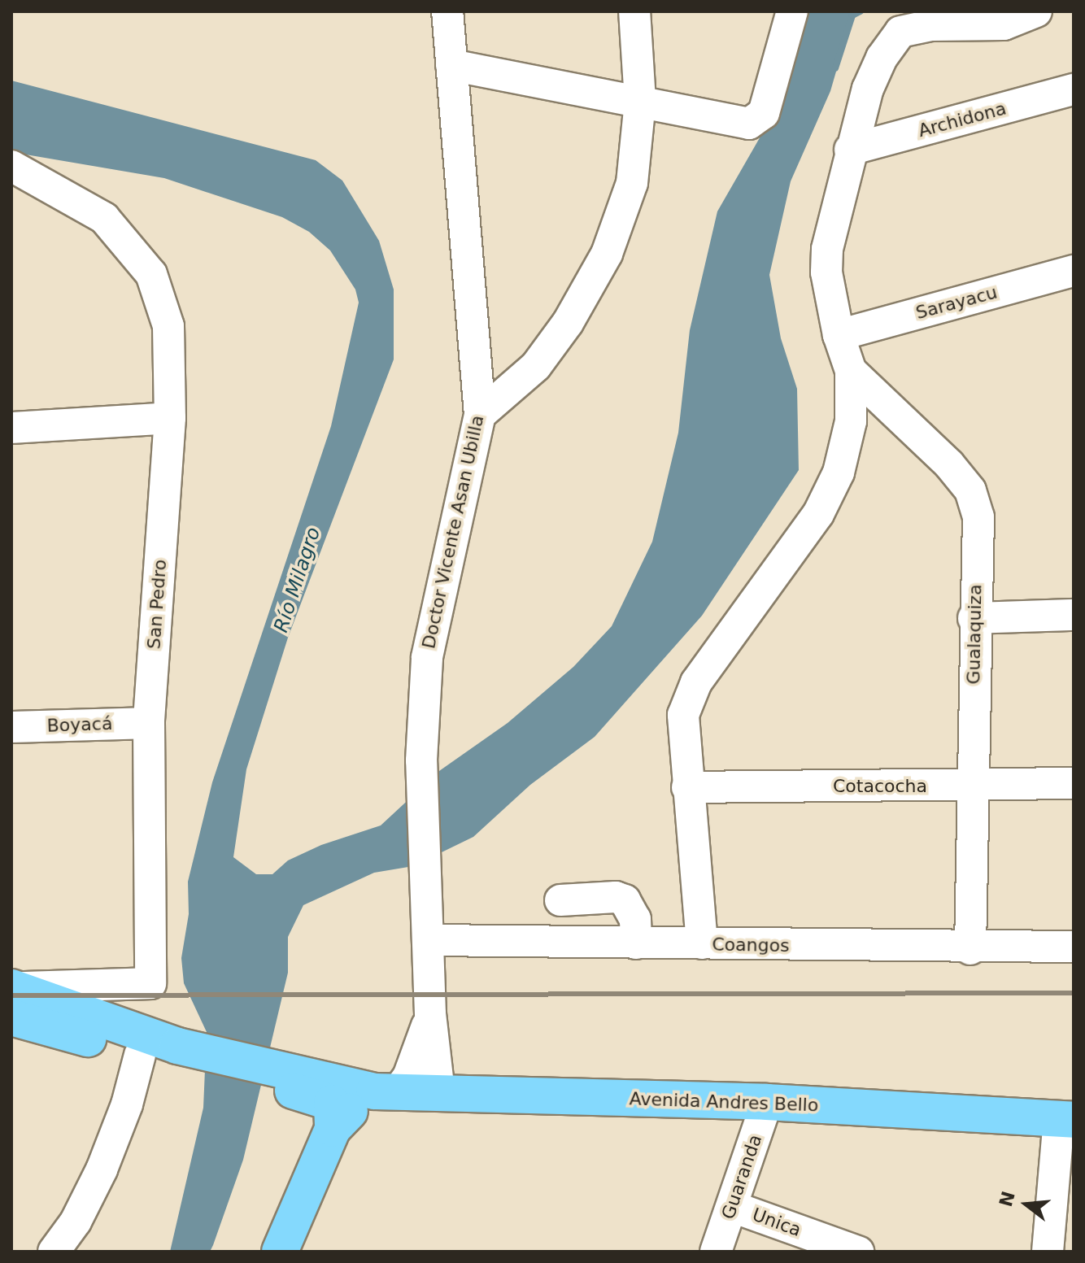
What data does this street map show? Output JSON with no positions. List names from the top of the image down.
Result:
{
  "streets": {
    "main road": ["Avenida Andres Bello"],
    "street": [
      "Archidona",
      "Sarayacu",
      "Doctor Vicente Asan Ubilla",
      "San Pedro",
      "Gualaquiza",
      "Boyacá",
      "Cotacocha",
      "Coangos",
      "Guaranda",
      "Unica"
    ]
  },
  "crossings": [
    ["Doctor Vicente Asan Ubilla", "Coangos"],
    ["Doctor Vicente Asan Ubilla", "Avenida Andres Bello"],
    ["San Pedro", "Boyacá"],
    ["Gualaquiza", "Cotacocha"],
    ["Gualaquiza", "Coangos"],
    ["Avenida Andres Bello", "Guaranda"],
    ["Guaranda", "Unica"]
  ],
  "water": ["Río Milagro"],
  "north": "left"
}
